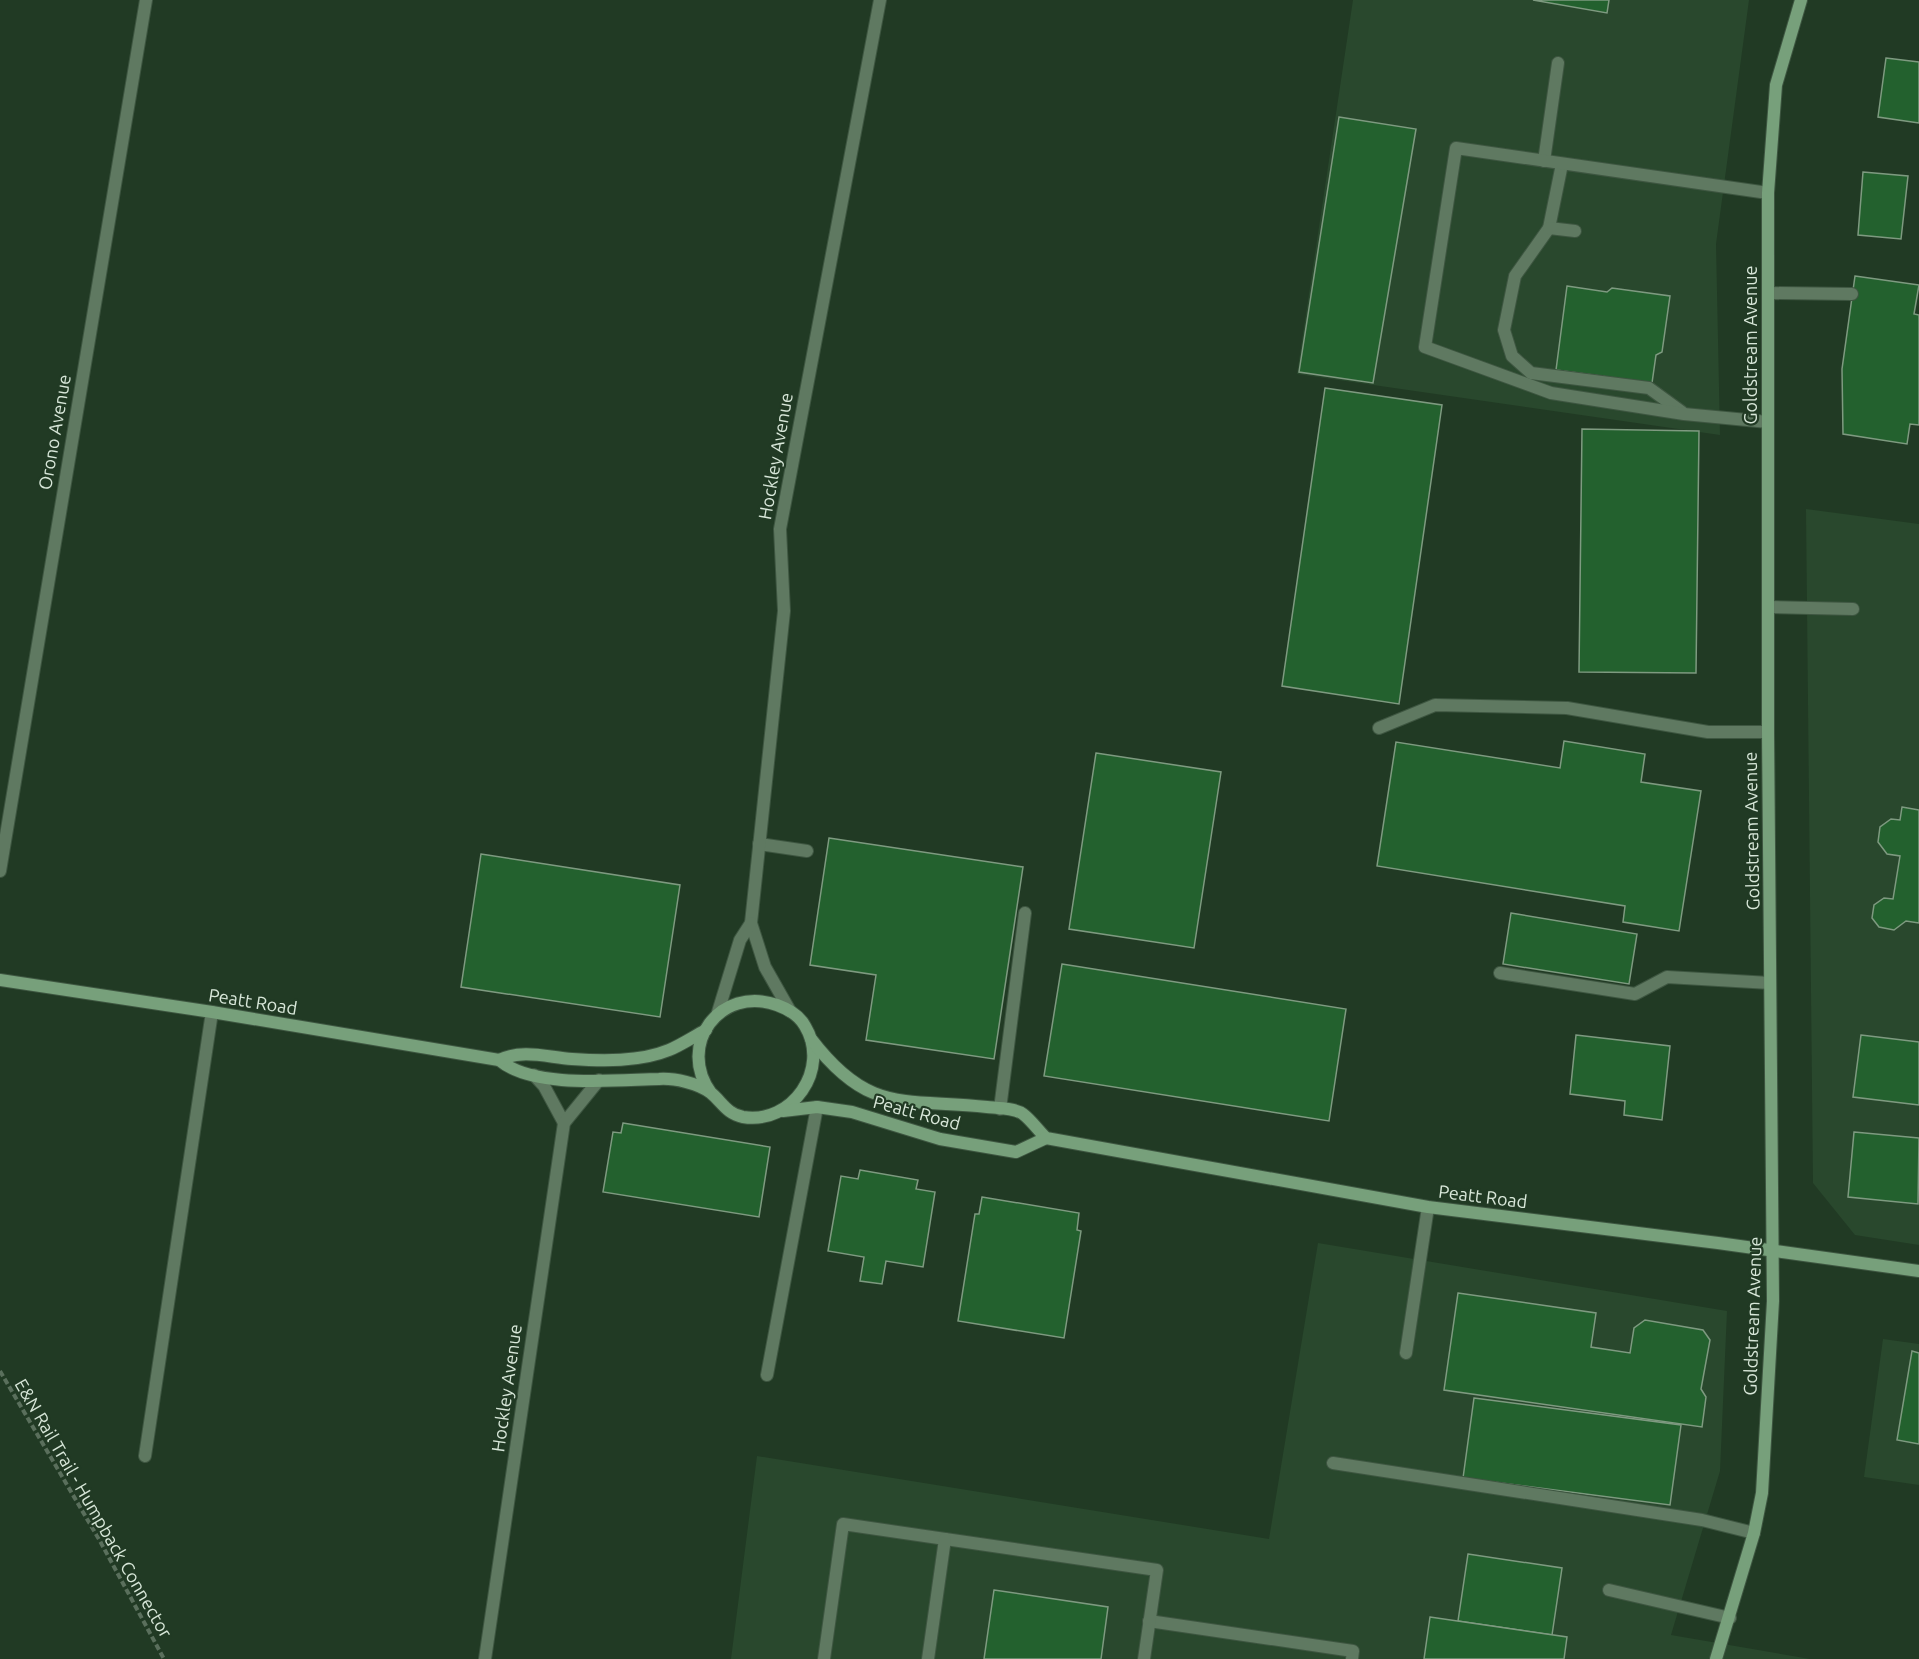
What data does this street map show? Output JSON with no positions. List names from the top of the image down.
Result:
{
  "streets": {
    "street": [
      "Goldstream Avenue",
      "Orono Avenue",
      "Hockley Avenue",
      "Peatt Road"
    ],
    "path": ["E&N Rail Trail - Humpback Connector"]
  },
  "crossings": [
    ["Goldstream Avenue", "Peatt Road"],
    ["Hockley Avenue", "Peatt Road"]
  ]
}
